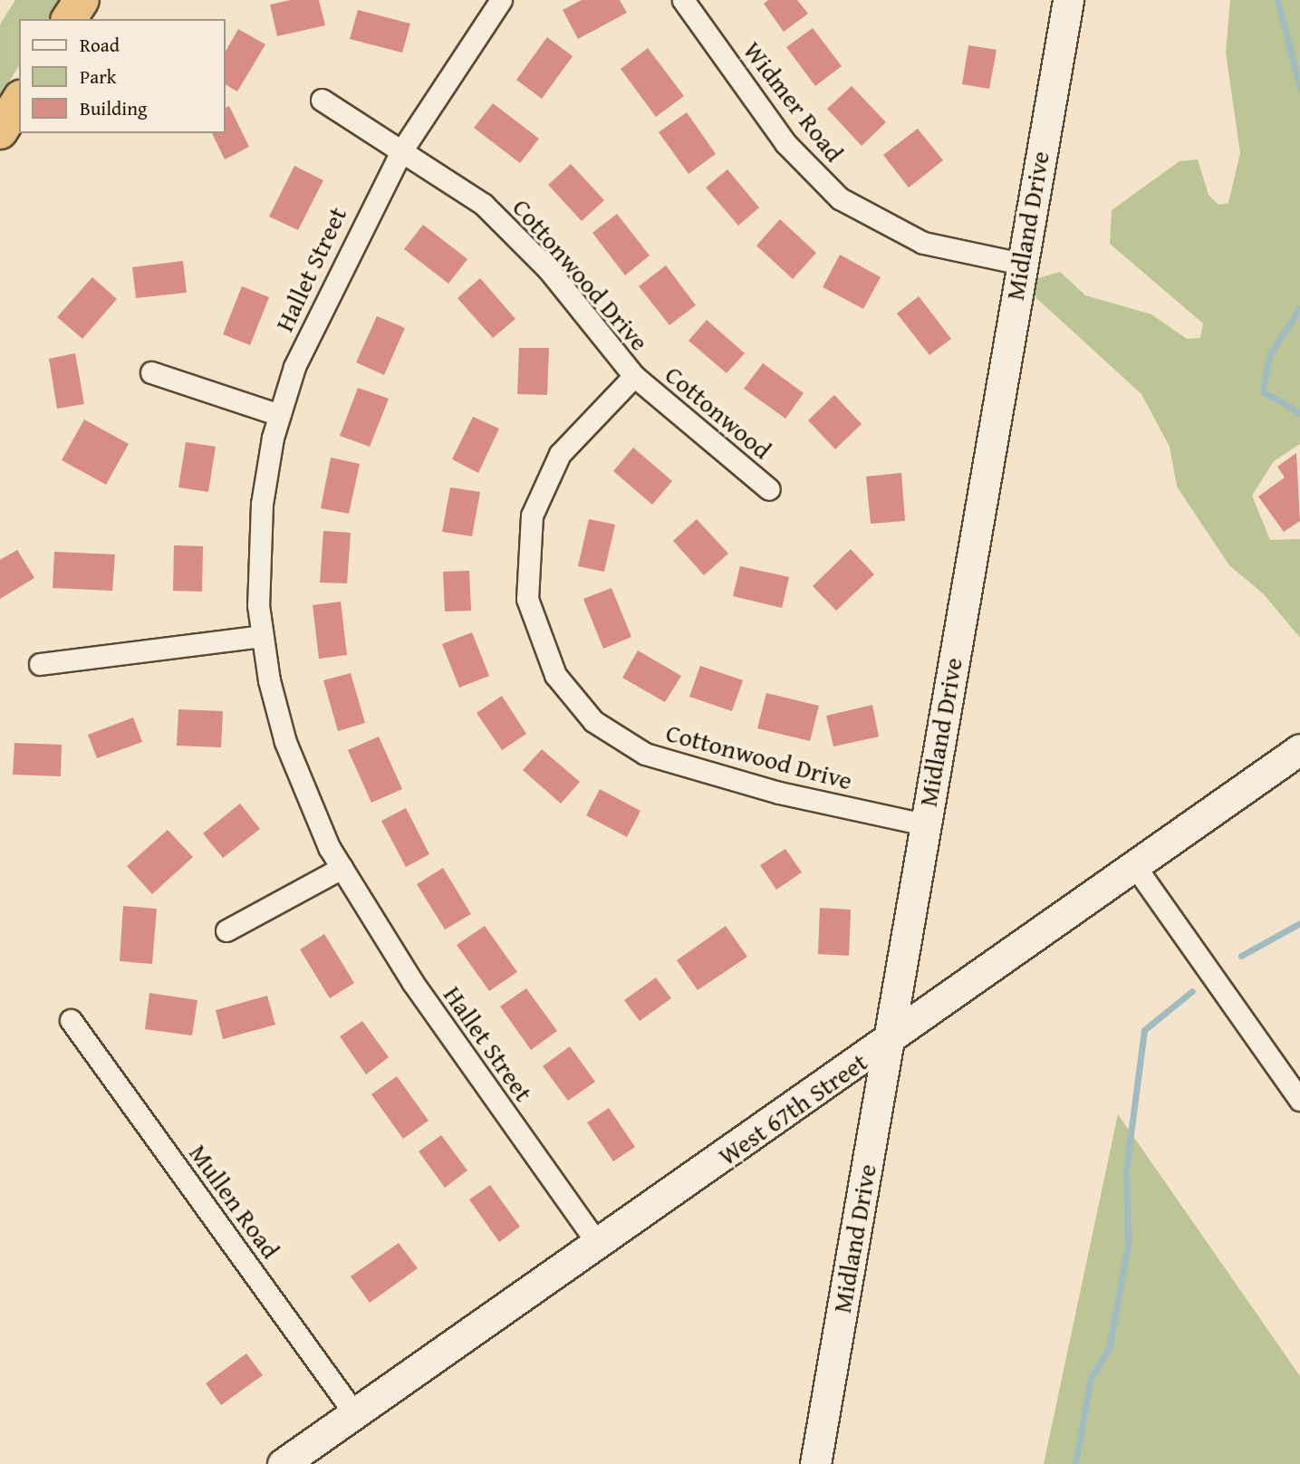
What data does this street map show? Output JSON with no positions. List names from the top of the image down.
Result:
{
  "streets": {
    "street": [
      "Widmer Road",
      "Midland Drive",
      "Hallet Street",
      "Cottonwood Drive",
      "Cottonwood",
      "West 67th Street",
      "Mullen Road"
    ]
  },
  "crossings": [
    ["Widmer Road", "Midland Drive"],
    ["Midland Drive", "Cottonwood Drive"],
    ["Midland Drive", "West 67th Street"],
    ["Hallet Street", "Cottonwood Drive"],
    ["Hallet Street", "West 67th Street"],
    ["Cottonwood Drive", "Cottonwood"],
    ["West 67th Street", "Mullen Road"]
  ],
  "legend": ["Road", "Park", "Building"]
}
